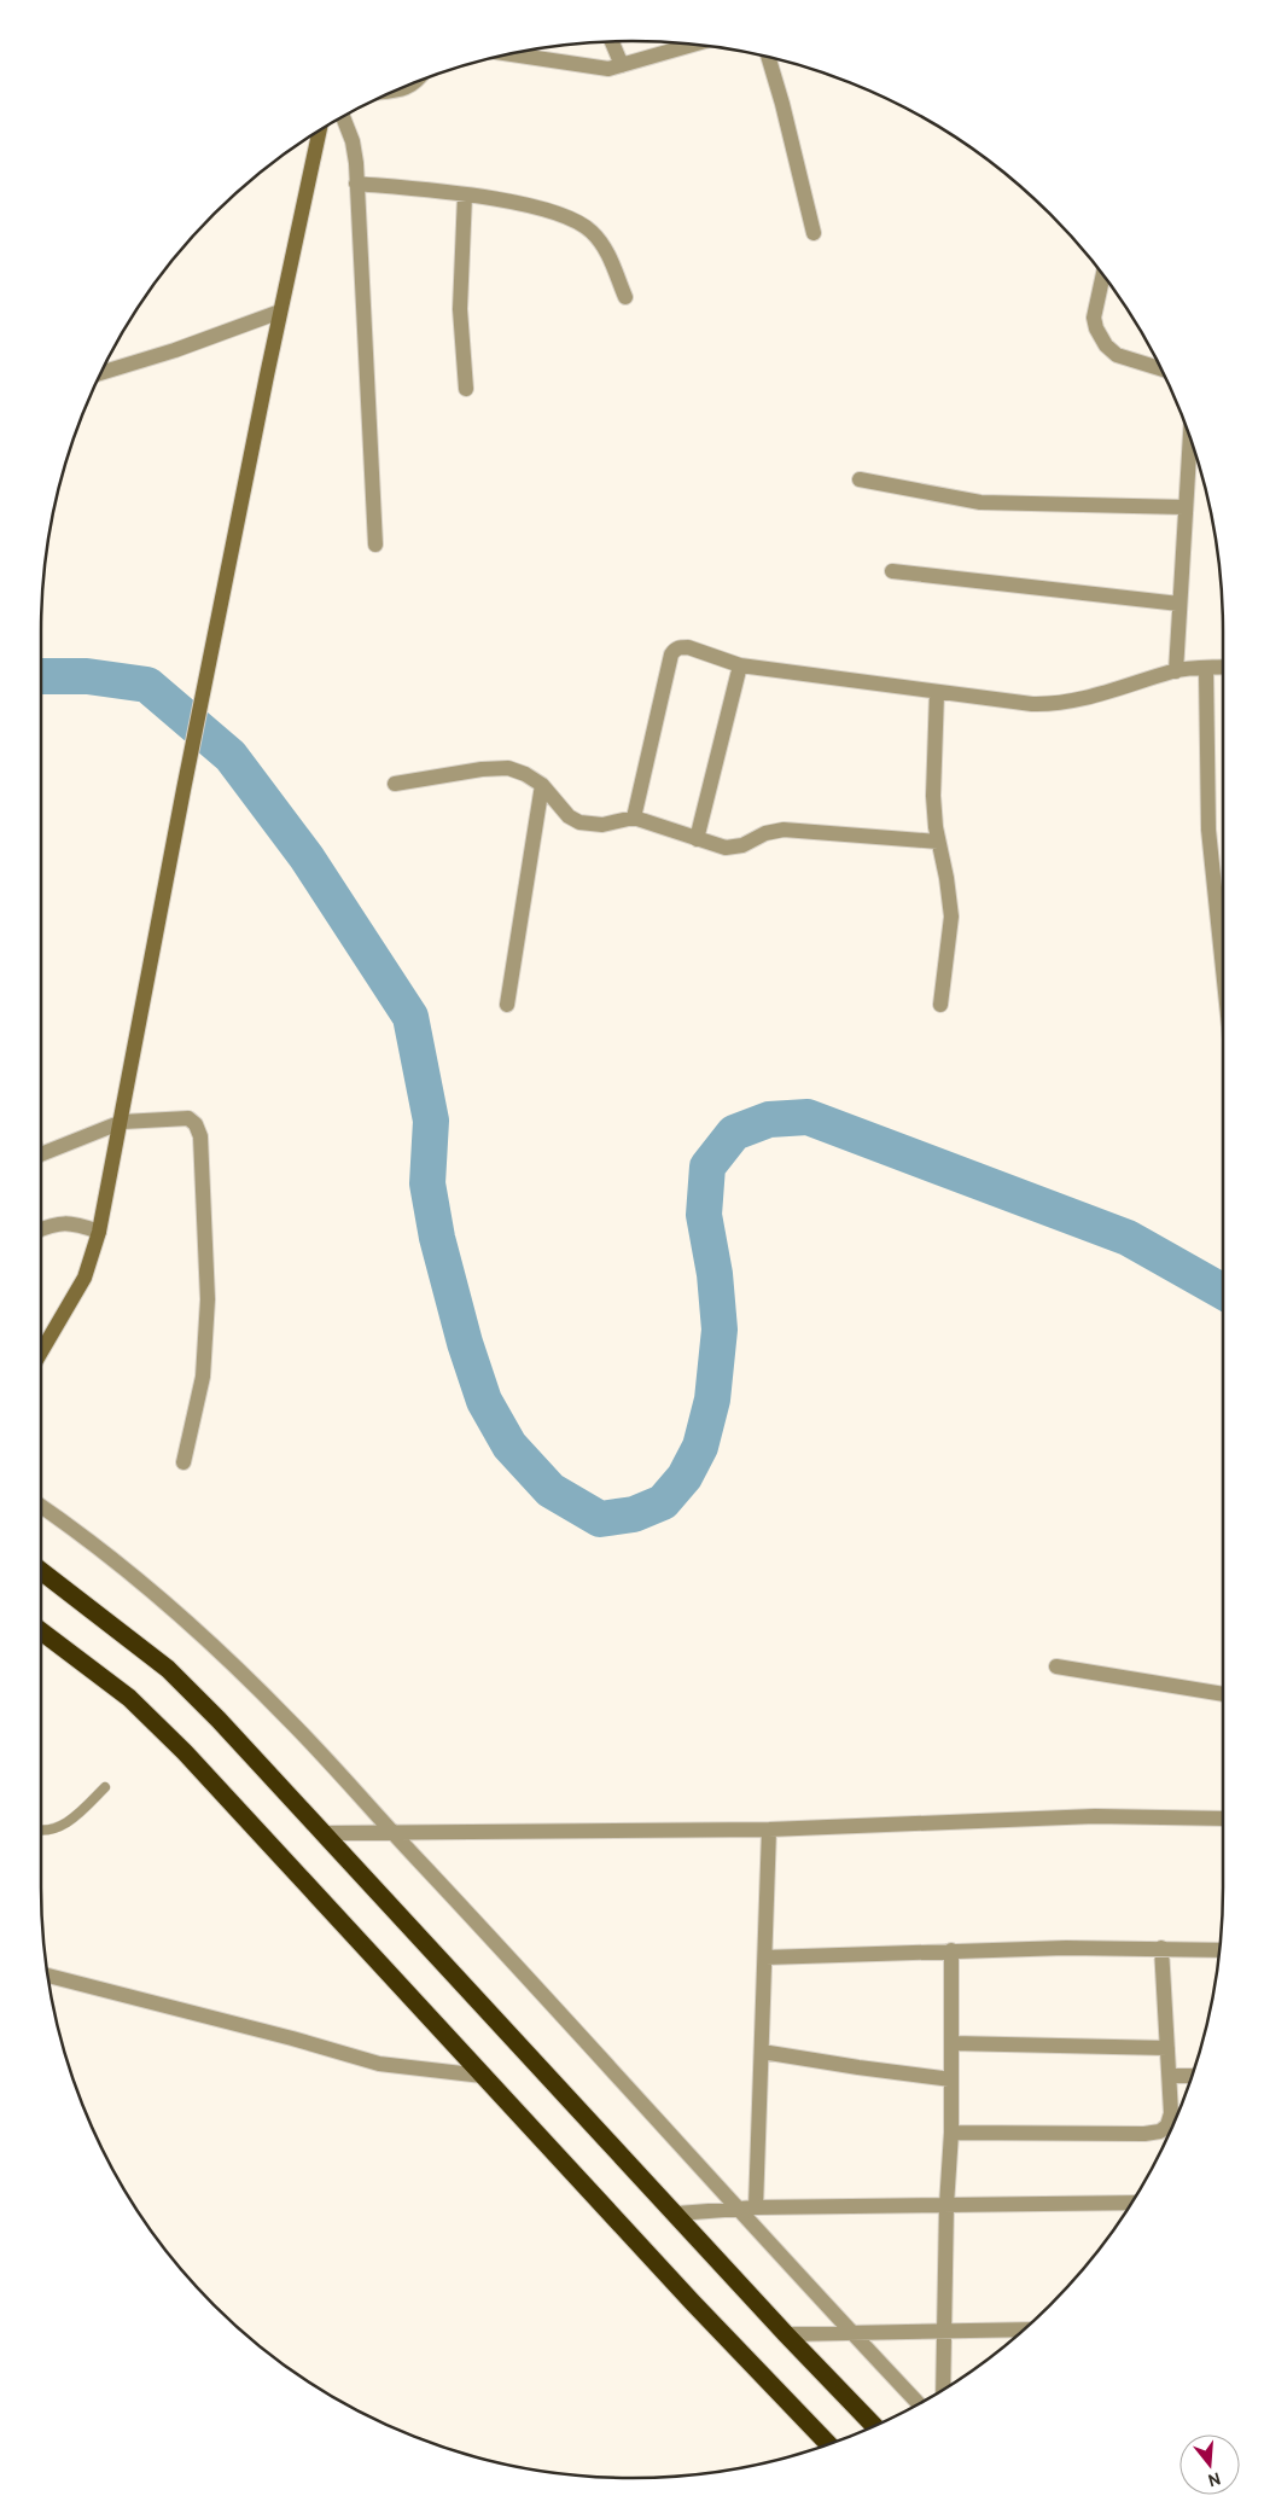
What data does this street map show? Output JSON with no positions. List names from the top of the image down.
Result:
{
  "north": "bottom"
}
